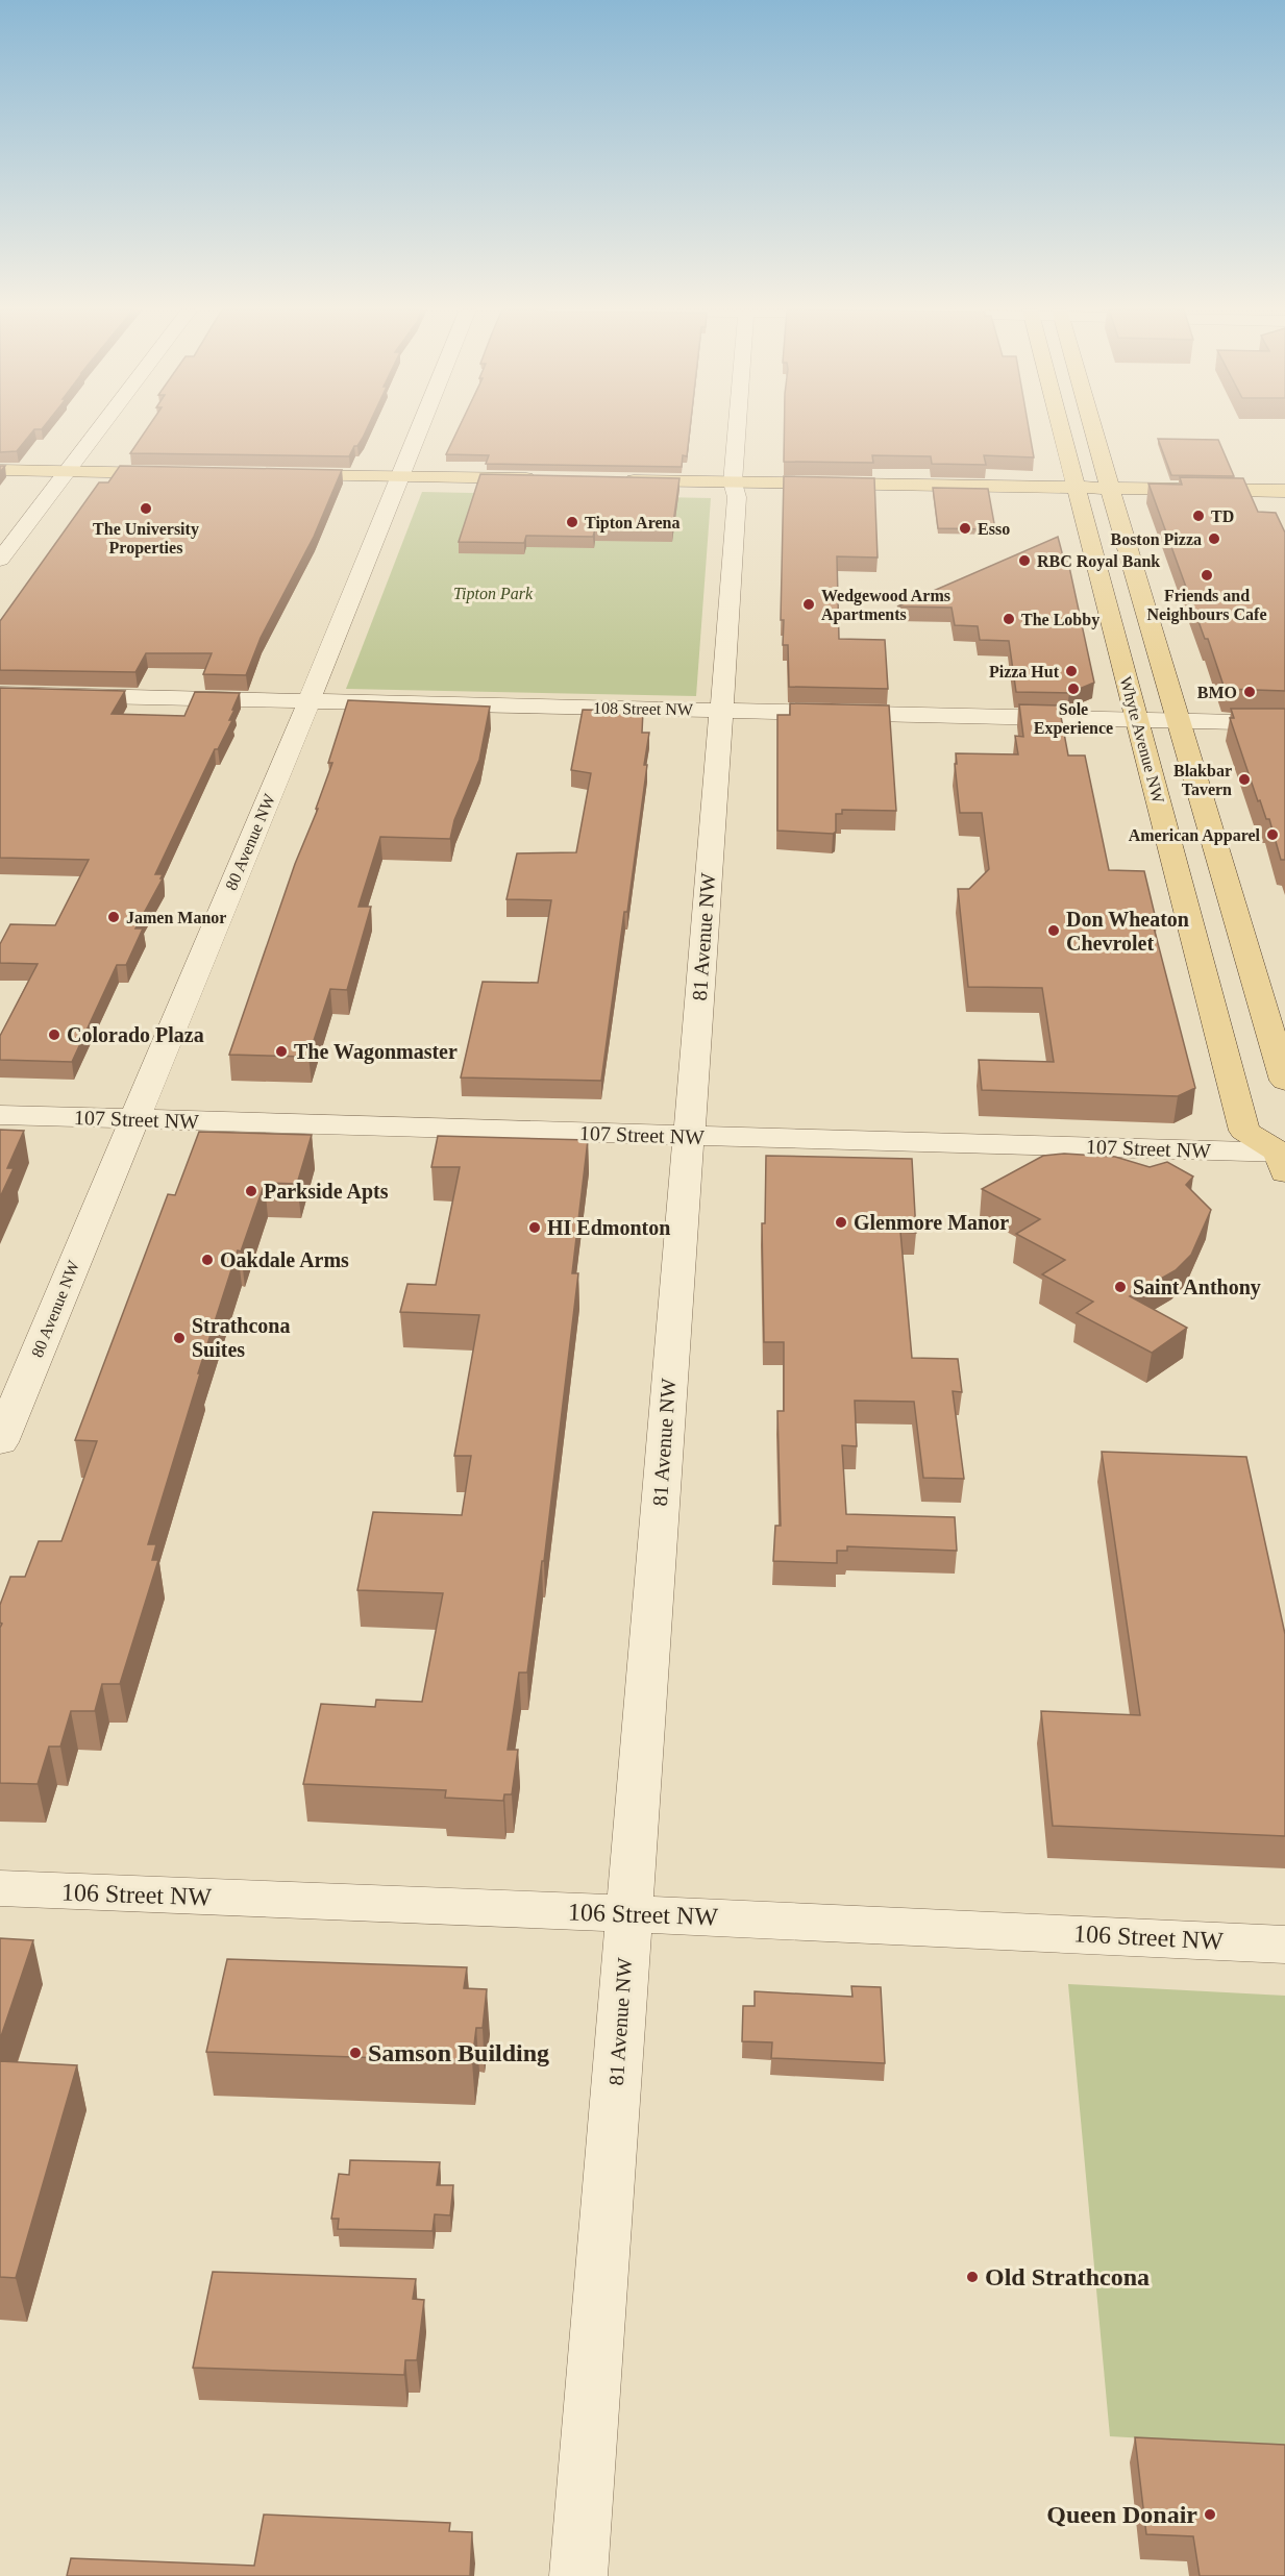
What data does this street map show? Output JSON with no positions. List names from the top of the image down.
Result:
{
  "streets": {
    "main road": ["Whyte Avenue NW"],
    "street": [
      "108 Street NW",
      "80 Avenue NW",
      "81 Avenue NW",
      "107 Street NW",
      "106 Street NW"
    ]
  },
  "crossings": [
    ["108 Street NW", "Whyte Avenue NW"],
    ["108 Street NW", "80 Avenue NW"],
    ["108 Street NW", "81 Avenue NW"],
    ["Whyte Avenue NW", "107 Street NW"],
    ["80 Avenue NW", "107 Street NW"],
    ["81 Avenue NW", "107 Street NW"],
    ["81 Avenue NW", "106 Street NW"]
  ],
  "parks": ["Tipton Park"],
  "places": [
    "The University Properties",
    "TD",
    "Tipton Arena",
    "Esso",
    "Boston Pizza",
    "RBC Royal Bank",
    "Friends and Neighbours Cafe",
    "Wedgewood Arms Apartments",
    "The Lobby",
    "Pizza Hut",
    "Sole Experience",
    "BMO",
    "Blakbar Tavern",
    "American Apparel",
    "Jamen Manor",
    "Don Wheaton Chevrolet",
    "Colorado Plaza",
    "The Wagonmaster",
    "Parkside Apts",
    "Glenmore Manor",
    "HI Edmonton",
    "Oakdale Arms",
    "Saint Anthony",
    "Strathcona Suites",
    "Samson Building",
    "Old Strathcona",
    "Queen Donair"
  ]
}
